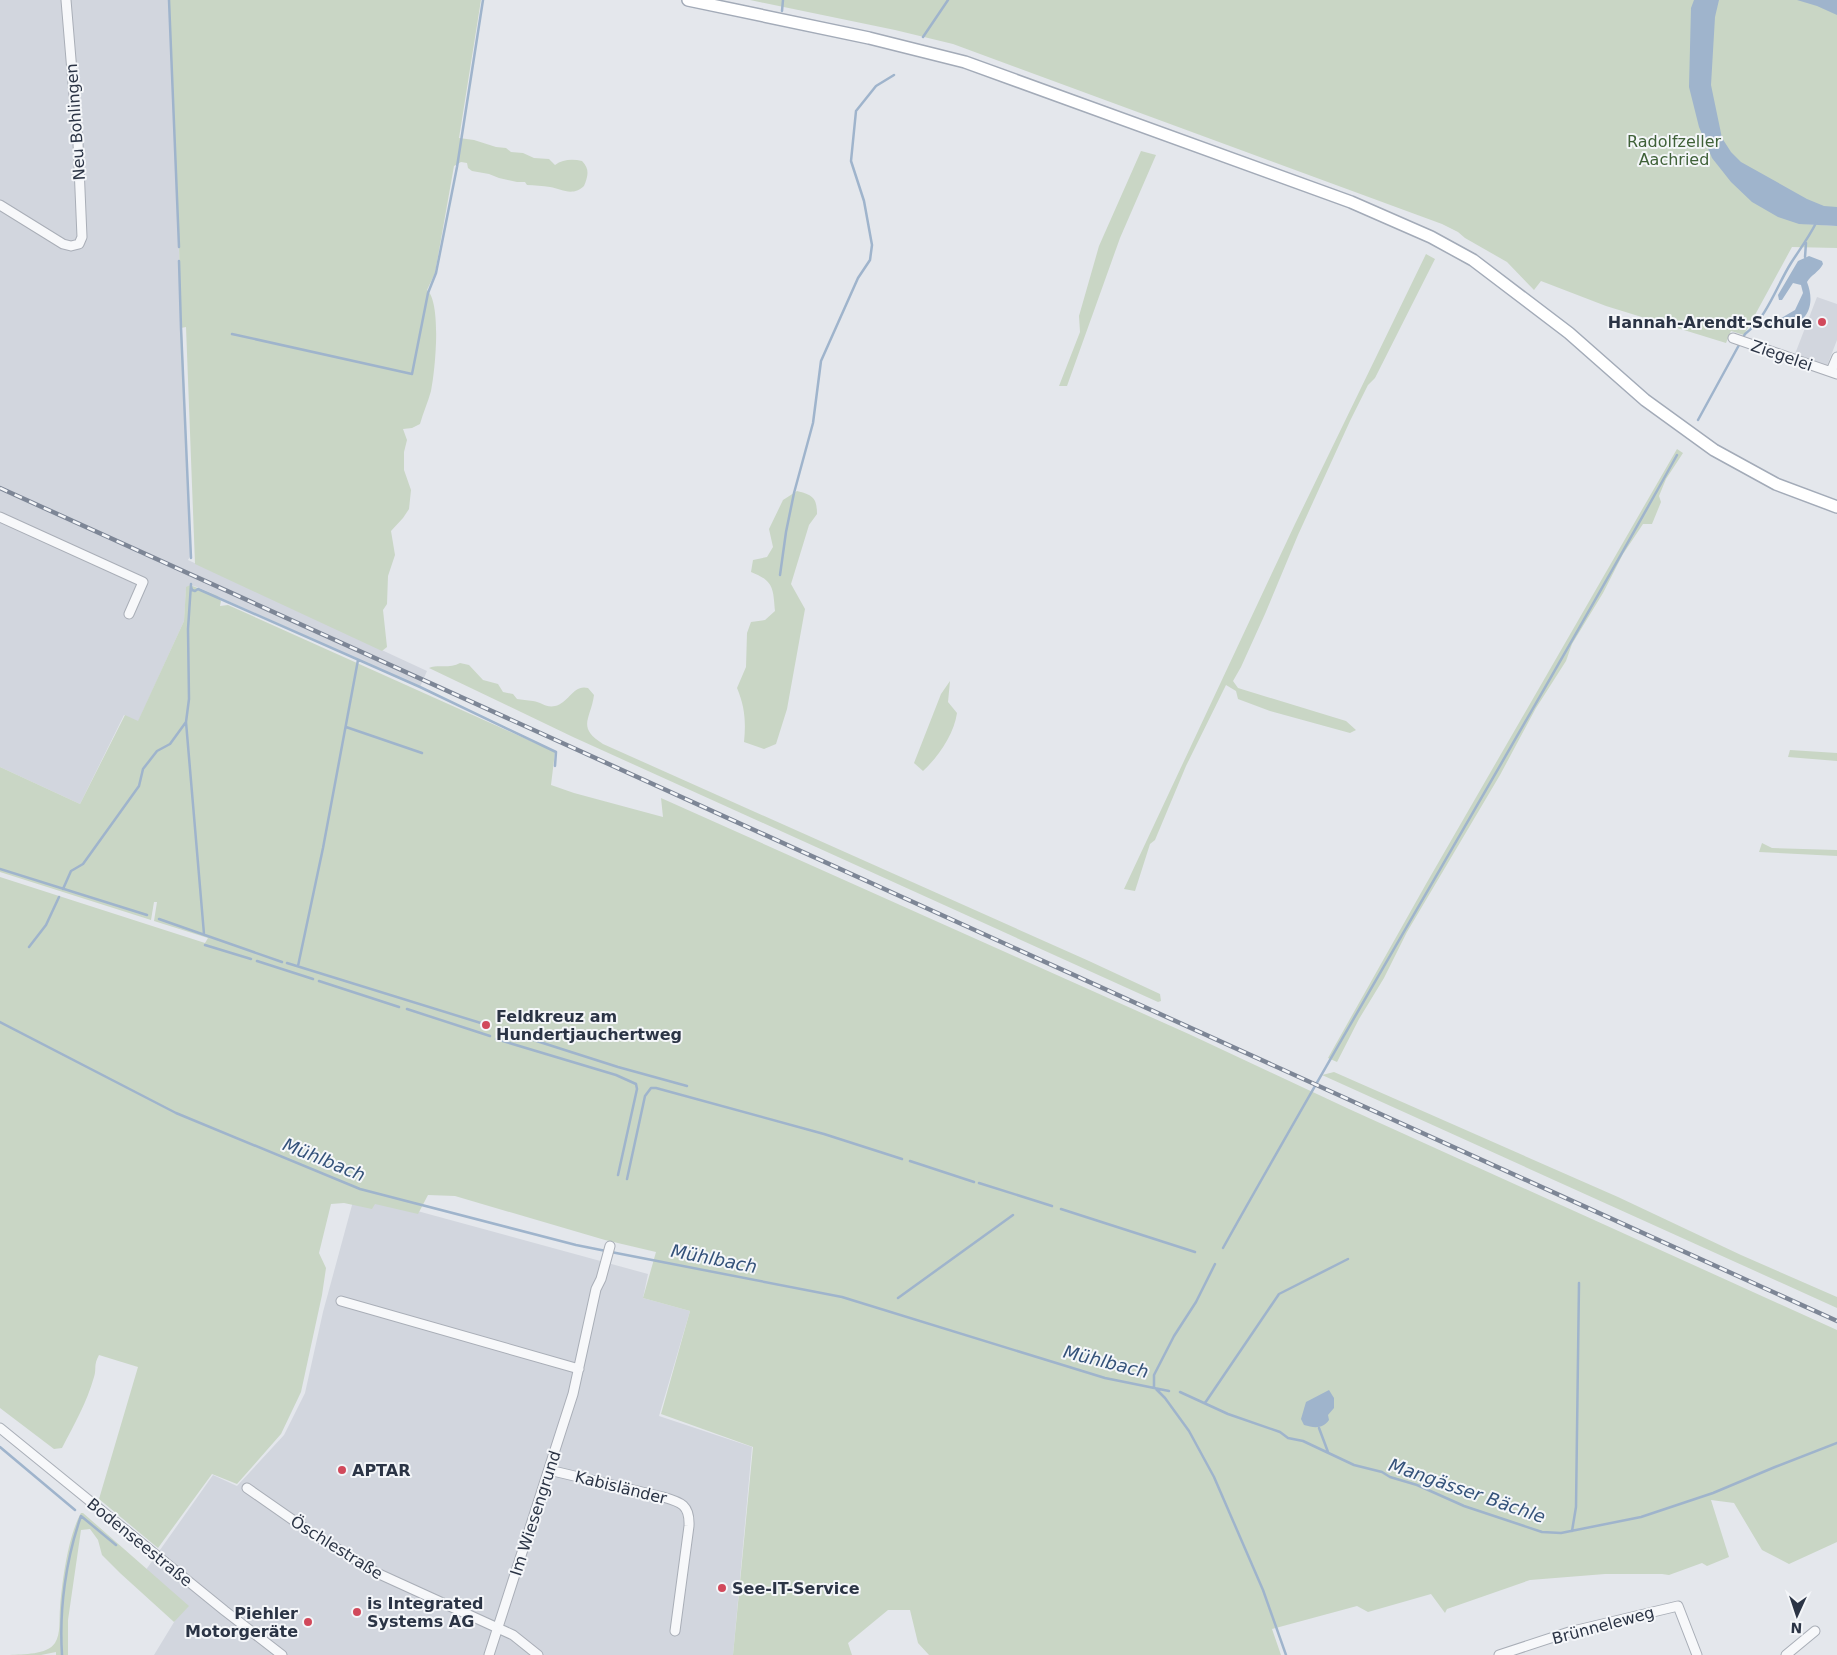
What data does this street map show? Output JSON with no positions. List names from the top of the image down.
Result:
{
  "streets": {
    "street": [
      "Neu Bohlingen",
      "Ziegelei",
      "Kabisländer",
      "Im Wiesengrund",
      "Bodenseestraße",
      "Öschlestraße",
      "Brünneleweg"
    ]
  },
  "crossings": [
    ["Kabisländer", "Im Wiesengrund"],
    ["Im Wiesengrund", "Öschlestraße"]
  ],
  "water": ["Mühlbach", "Mangässer Bächle"],
  "parks": ["Radolfzeller Aachried"],
  "places": [
    "Hannah-Arendt-Schule",
    "Feldkreuz am Hundertjauchertweg",
    "APTAR",
    "See-IT-Service",
    "is Integrated Systems AG",
    "Piehler Motorgeräte"
  ],
  "north": "bottom"
}
